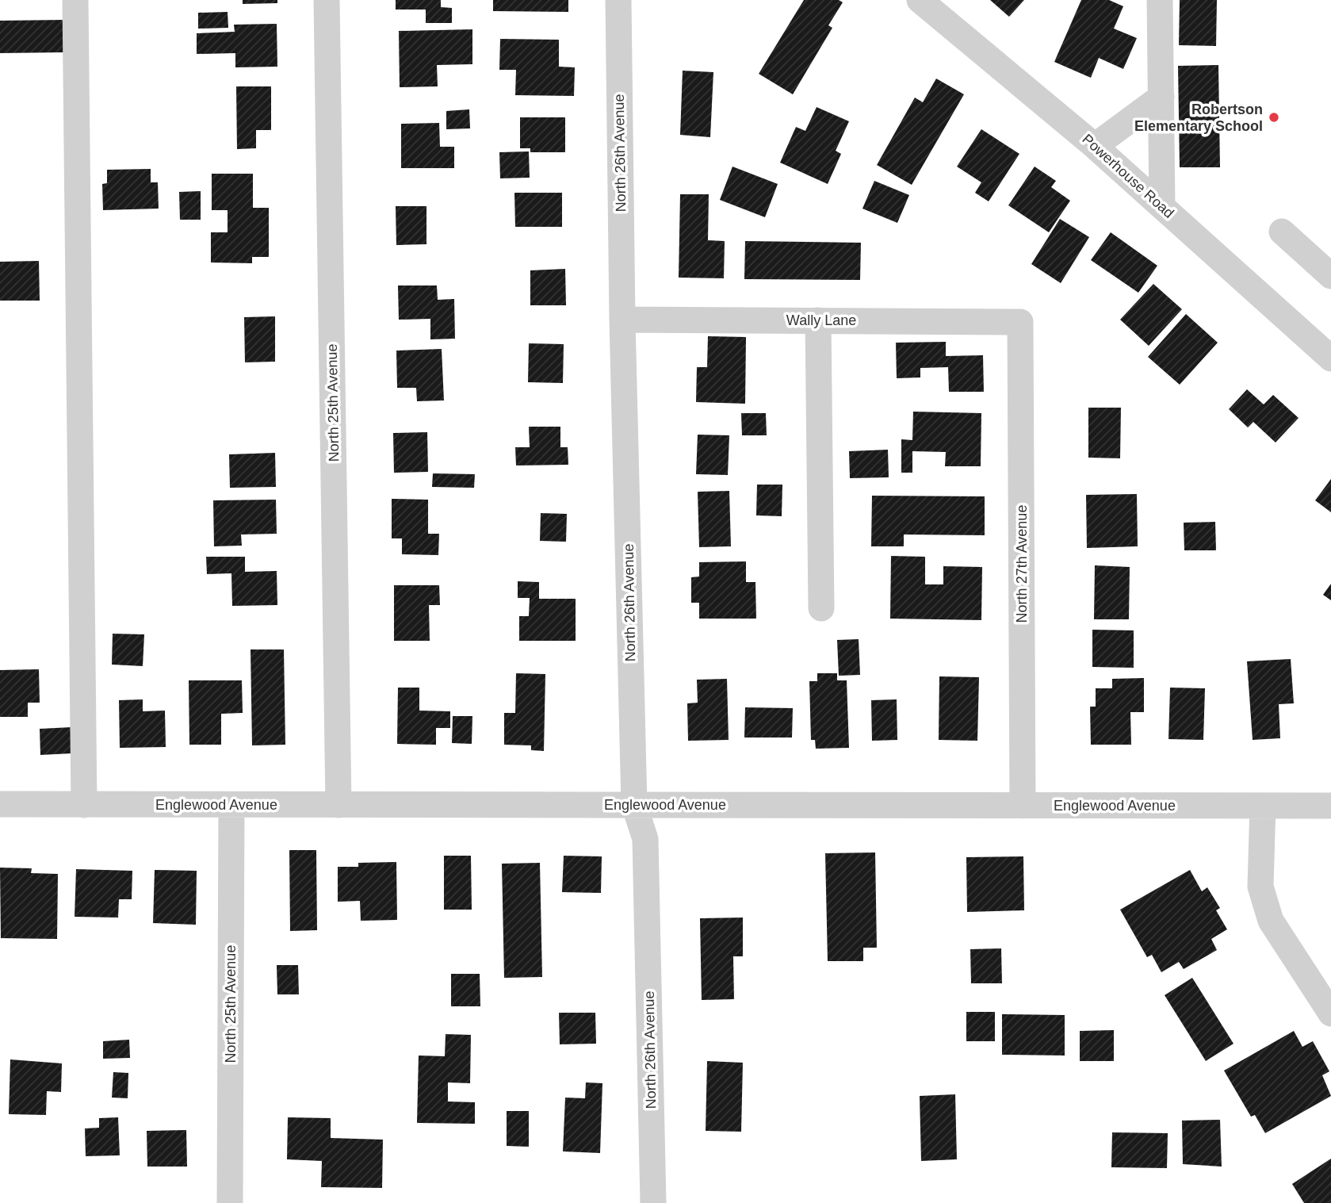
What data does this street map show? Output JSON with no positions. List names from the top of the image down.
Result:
{
  "streets": {
    "street": [
      "North 26th Avenue",
      "Powerhouse Road",
      "Wally Lane",
      "North 25th Avenue",
      "North 27th Avenue",
      "Englewood Avenue"
    ]
  },
  "crossings": [
    ["North 26th Avenue", "Wally Lane"],
    ["North 26th Avenue", "Englewood Avenue"],
    ["Wally Lane", "North 27th Avenue"],
    ["North 25th Avenue", "Englewood Avenue"],
    ["North 27th Avenue", "Englewood Avenue"]
  ],
  "places": ["Robertson Elementary School"]
}
